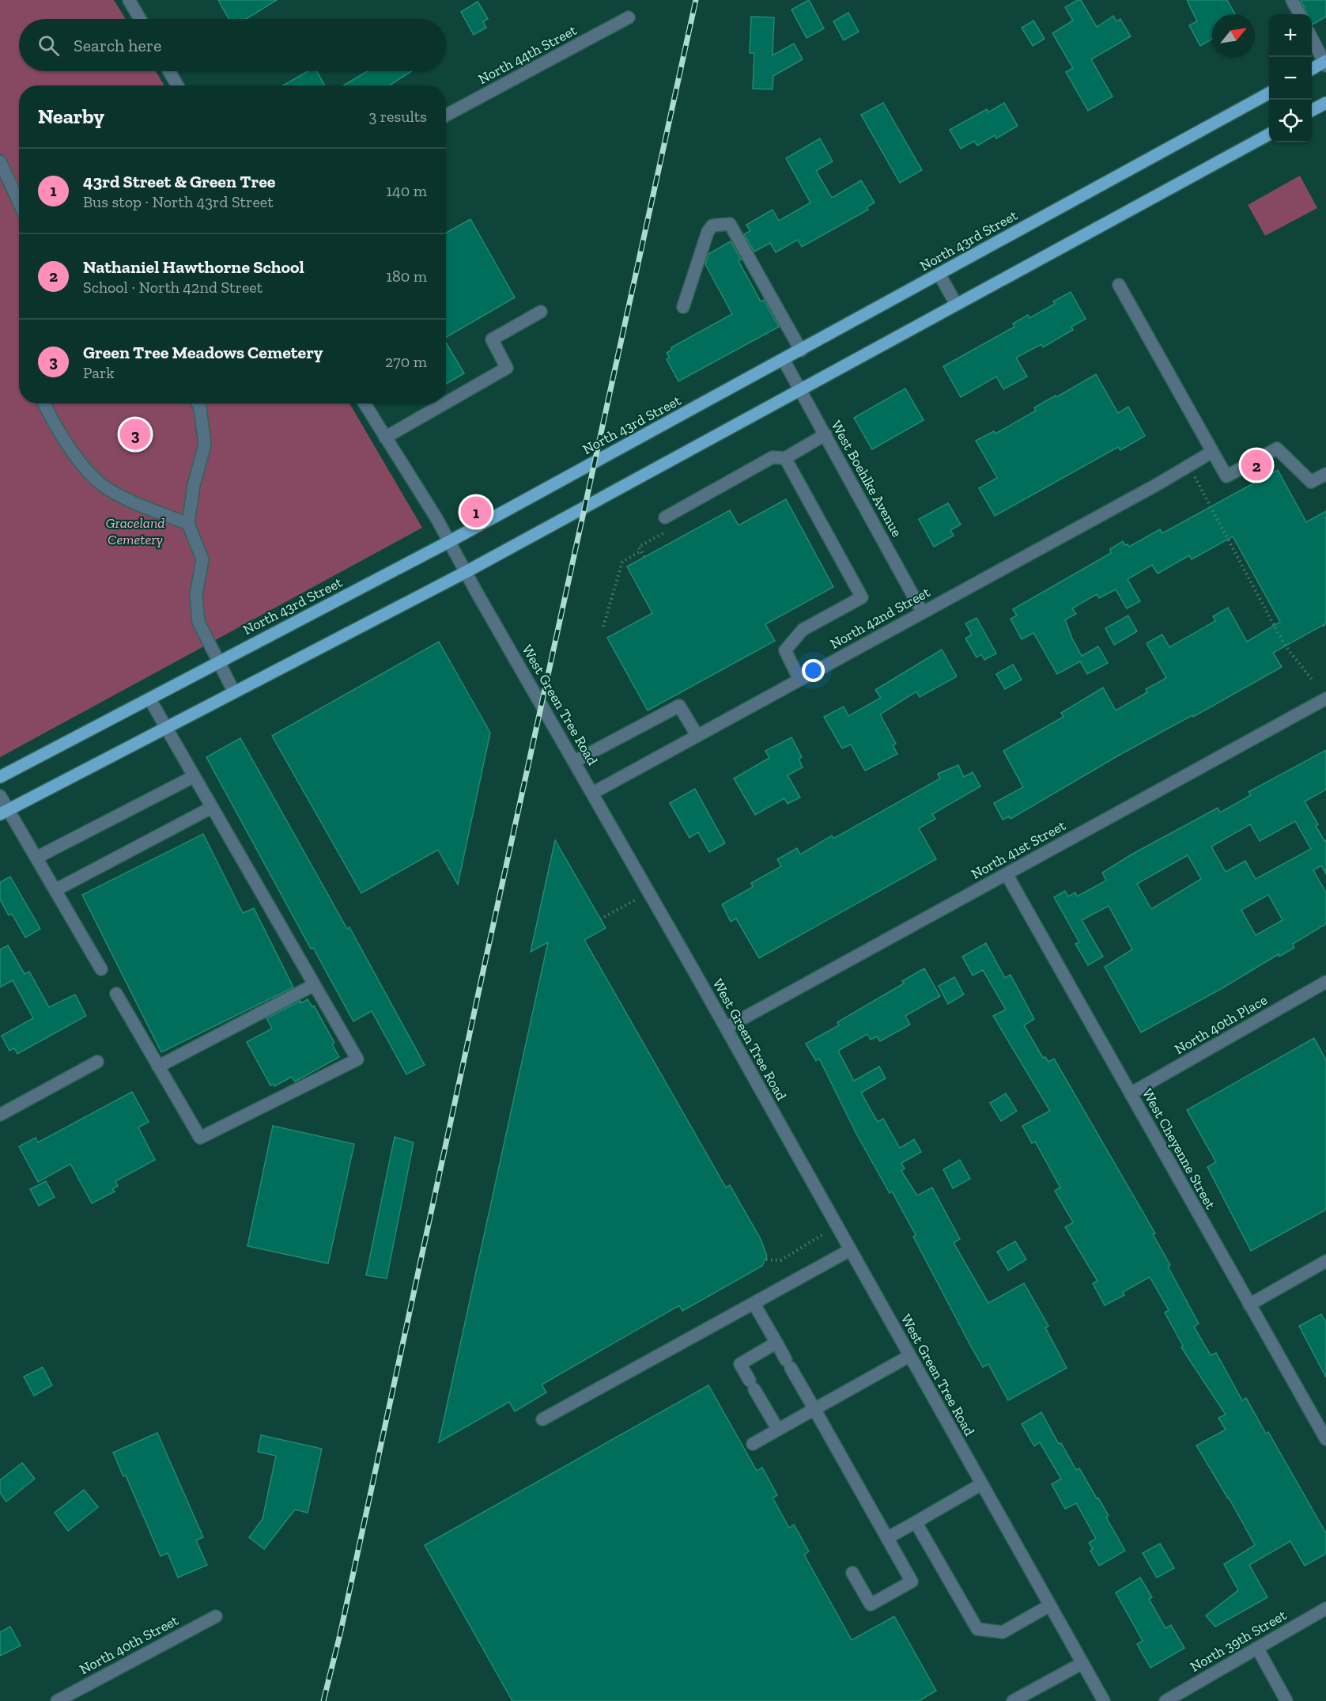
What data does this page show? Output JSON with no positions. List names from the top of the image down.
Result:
{
  "streets": {
    "main road": ["North 43rd Street"],
    "street": [
      "North 44th Street",
      "West Boehlke Avenue",
      "North 42nd Street",
      "West Green Tree Road",
      "North 41st Street",
      "North 40th Place",
      "West Cheyenne Street",
      "North 39th Street",
      "North 40th Street"
    ]
  },
  "crossings": [
    ["North 43rd Street", "West Boehlke Avenue"],
    ["North 43rd Street", "West Green Tree Road"],
    ["West Boehlke Avenue", "North 42nd Street"],
    ["North 42nd Street", "West Green Tree Road"],
    ["West Green Tree Road", "North 41st Street"],
    ["North 41st Street", "West Cheyenne Street"],
    ["North 40th Place", "West Cheyenne Street"]
  ],
  "parks": ["Graceland Cemetery"],
  "north": "top right",
  "page": {
    "map_buttons": ["+", "−"],
    "search": "Search here",
    "heading": ["Nearby", "3 results"],
    "list": [
      {
        "mark": "1",
        "name": "43rd Street & Green Tree",
        "note": "Bus stop · North 43rd Street",
        "value": "140 m"
      },
      {
        "mark": "2",
        "name": "Nathaniel Hawthorne School",
        "note": "School · North 42nd Street",
        "value": "180 m"
      },
      {
        "mark": "3",
        "name": "Green Tree Meadows Cemetery",
        "note": "Park",
        "value": "270 m"
      }
    ],
    "pins": ["3", "2", "1"]
  }
}
